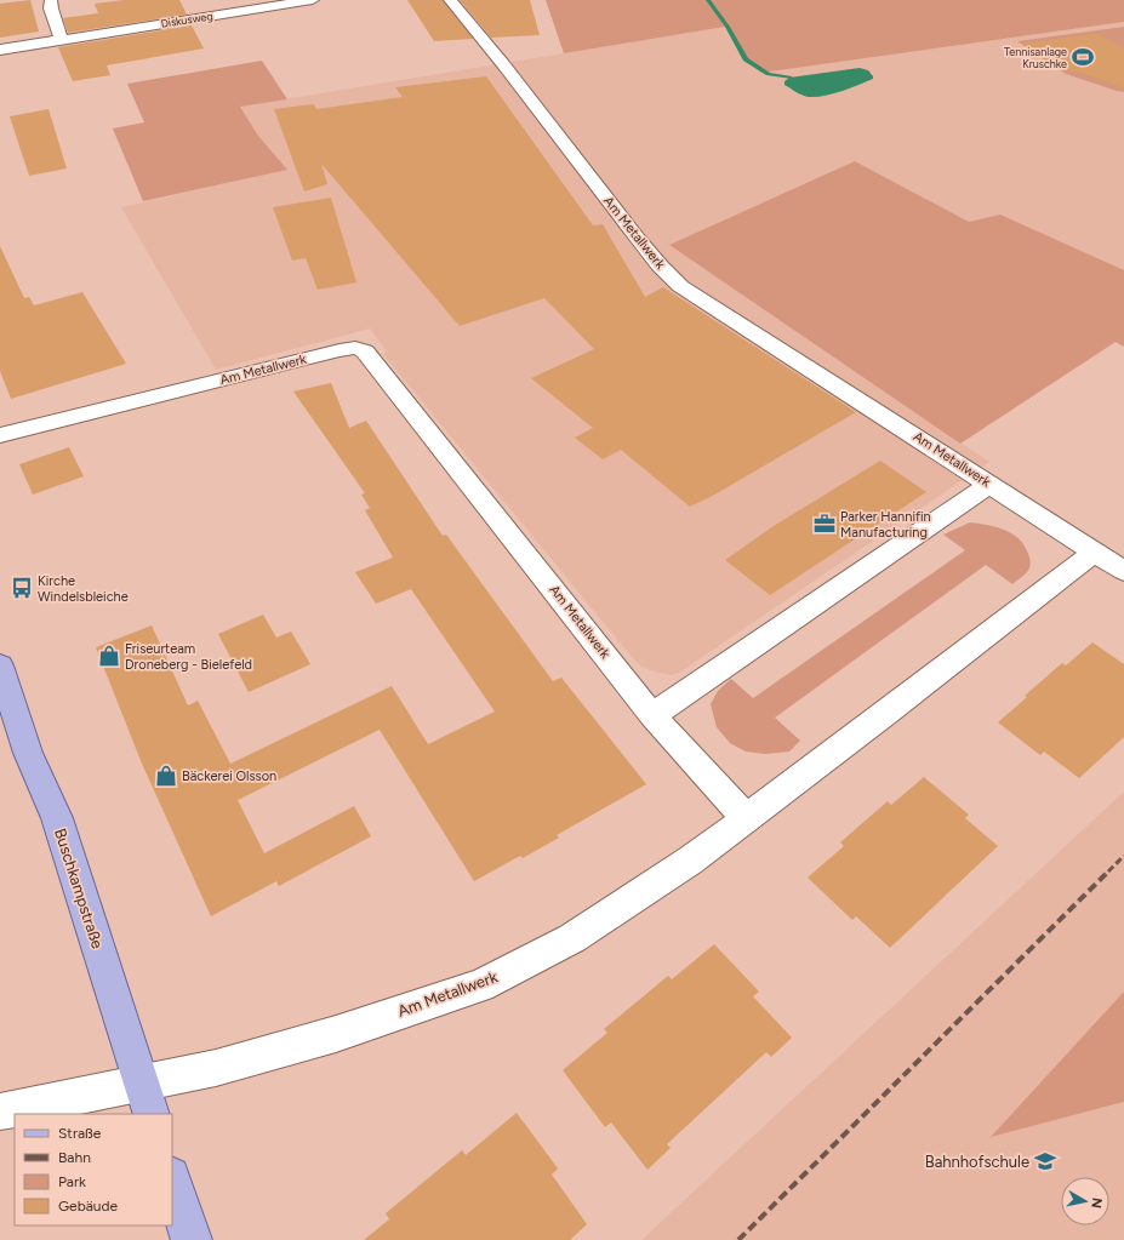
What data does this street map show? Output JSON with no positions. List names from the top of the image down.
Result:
{
  "streets": {
    "main road": ["Buschkampstraße"],
    "street": ["Diskusweg", "Am Metallwerk"]
  },
  "crossings": [
    ["Am Metallwerk", "Buschkampstraße"]
  ],
  "places": {
    "sports": ["Tennisanlage Kruschke"],
    "office": ["Parker Hannifin Manufacturing"],
    "bus stop": ["Kirche Windelsbleiche"],
    "shop": ["Friseurteam Droneberg - Bielefeld", "Bäckerei Olsson"],
    "school or university": ["Bahnhofschule"]
  },
  "legend": [
    "Straße",
    "Bahn",
    "Park",
    "Gebäude"
  ],
  "north": "right"
}
